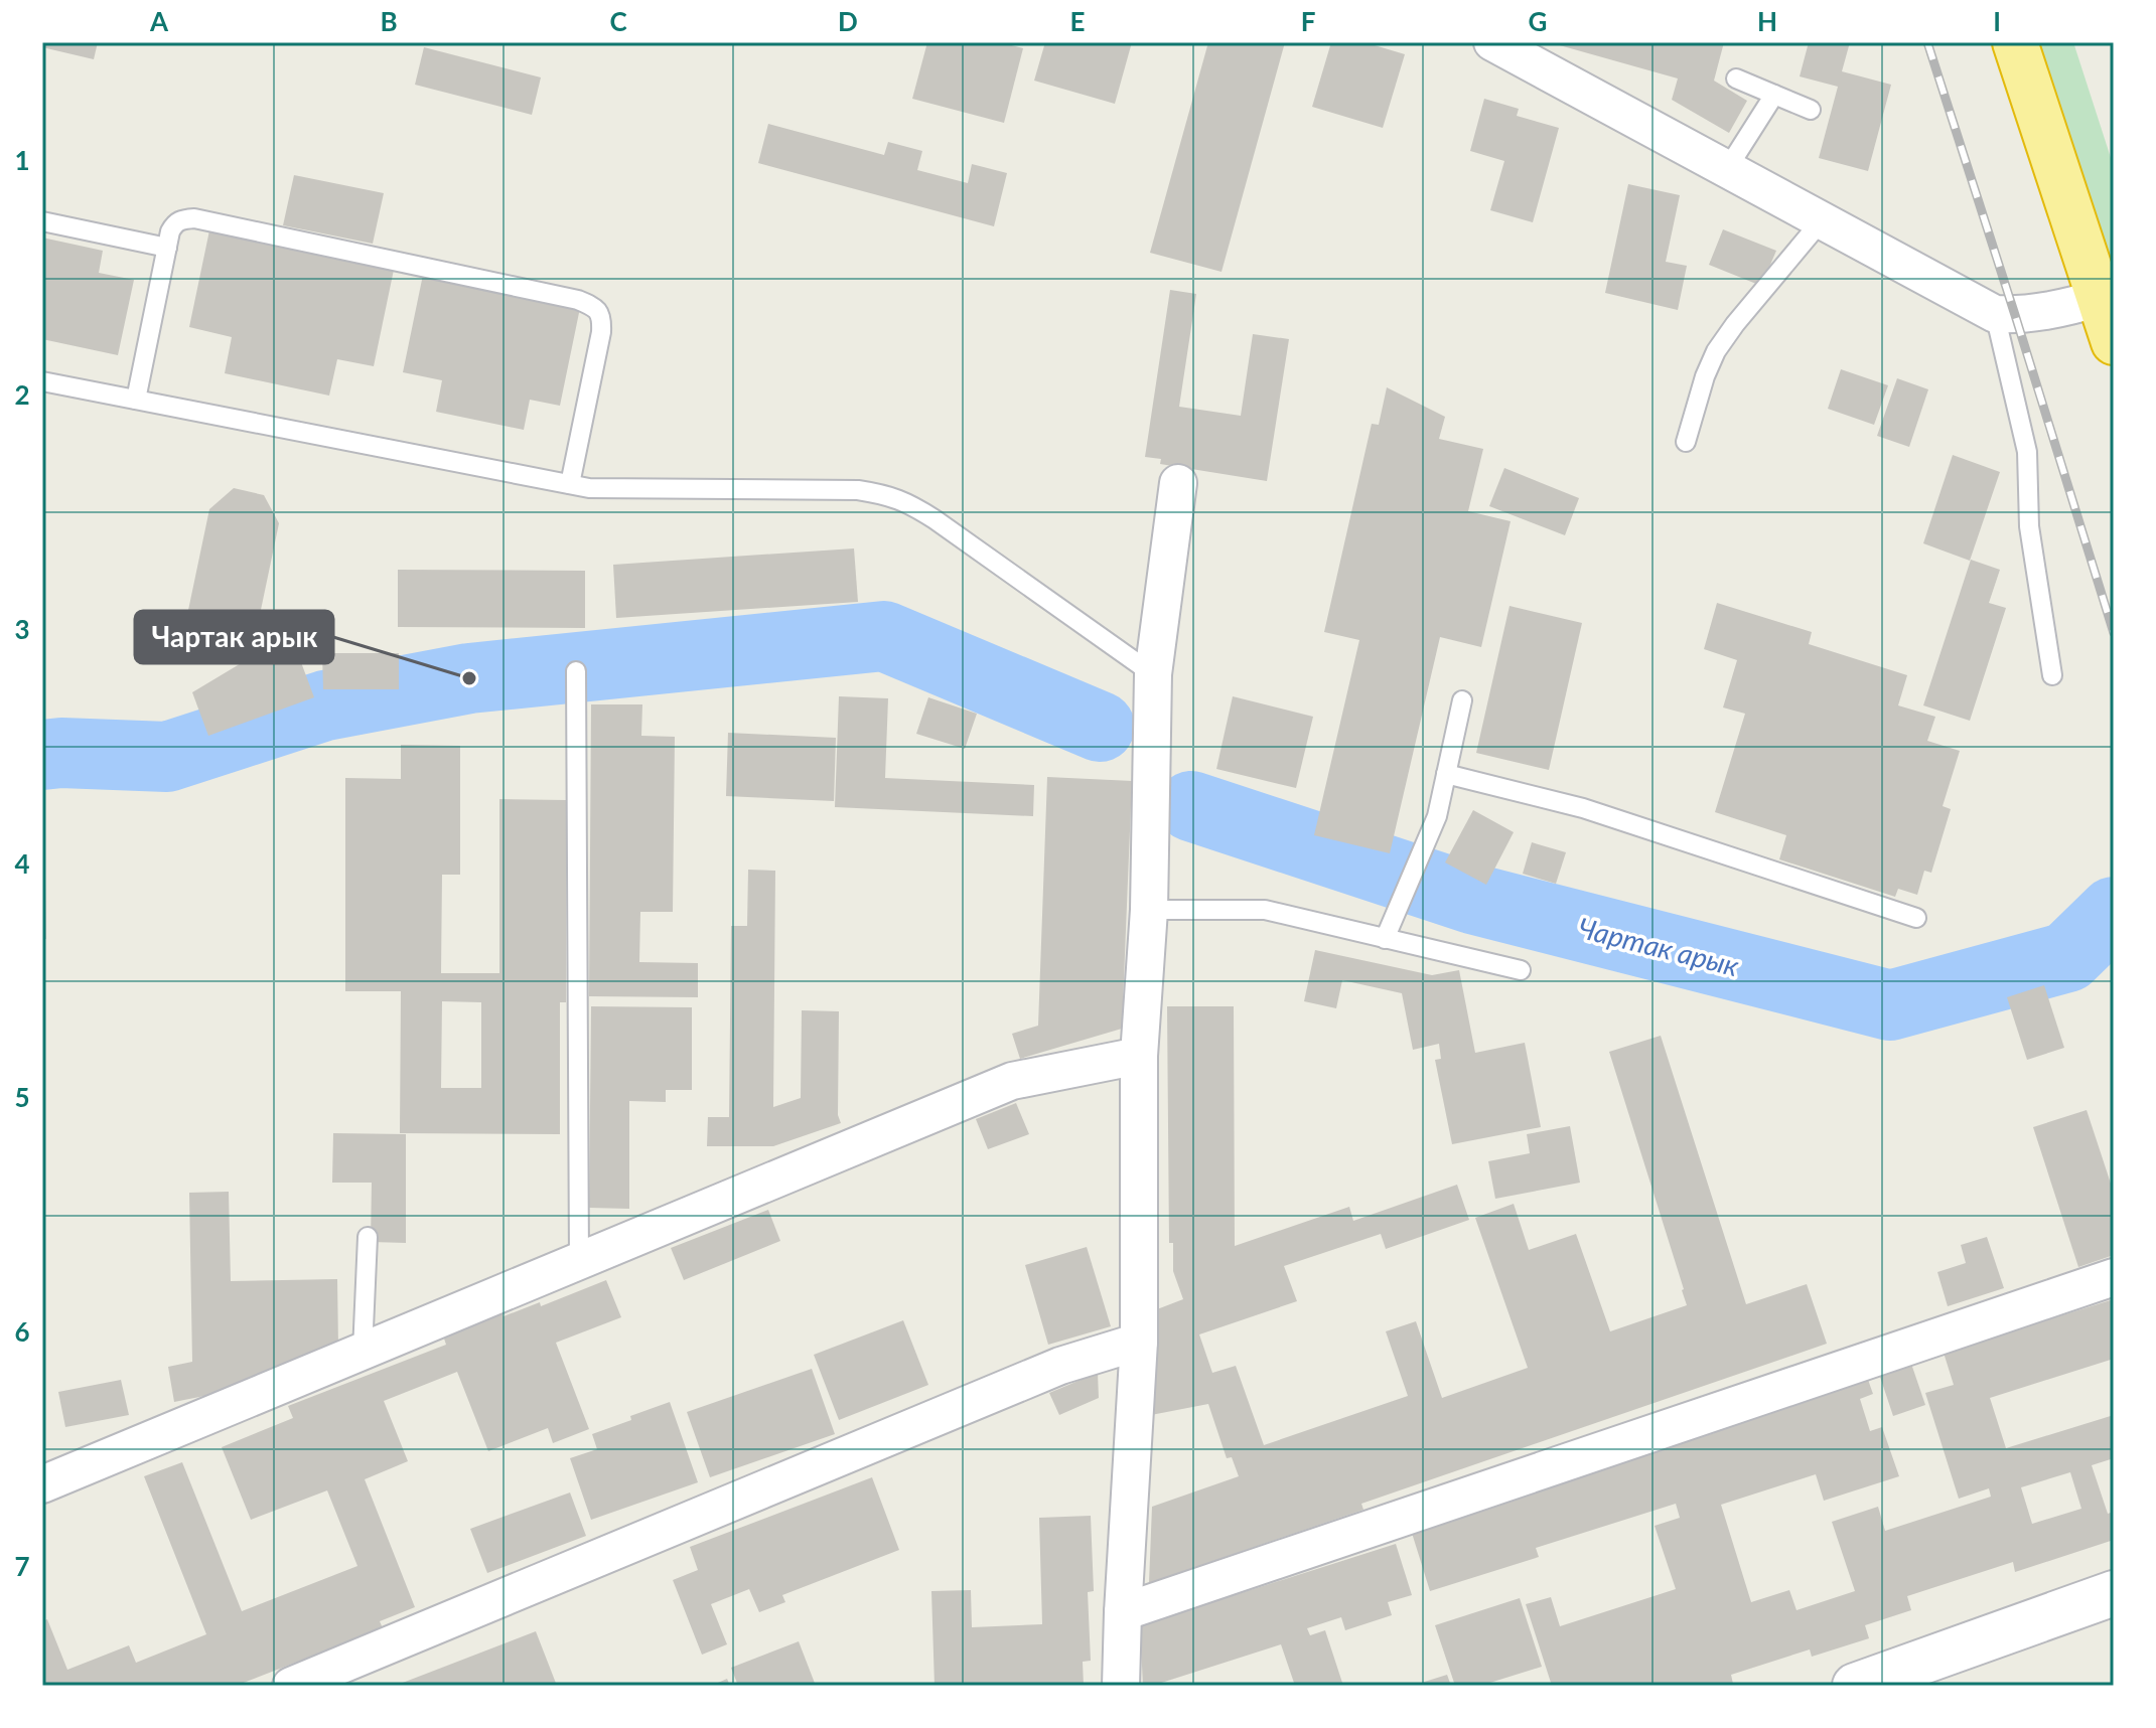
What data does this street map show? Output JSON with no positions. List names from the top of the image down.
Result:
{
  "water": ["Чартак арык"],
  "places": ["Чартак арык"],
  "grid": {
    "columns": [
      "A",
      "B",
      "C",
      "D",
      "E",
      "F",
      "G",
      "H",
      "I"
    ],
    "rows": [
      "1",
      "2",
      "3",
      "4",
      "5",
      "6",
      "7"
    ]
  }
}
